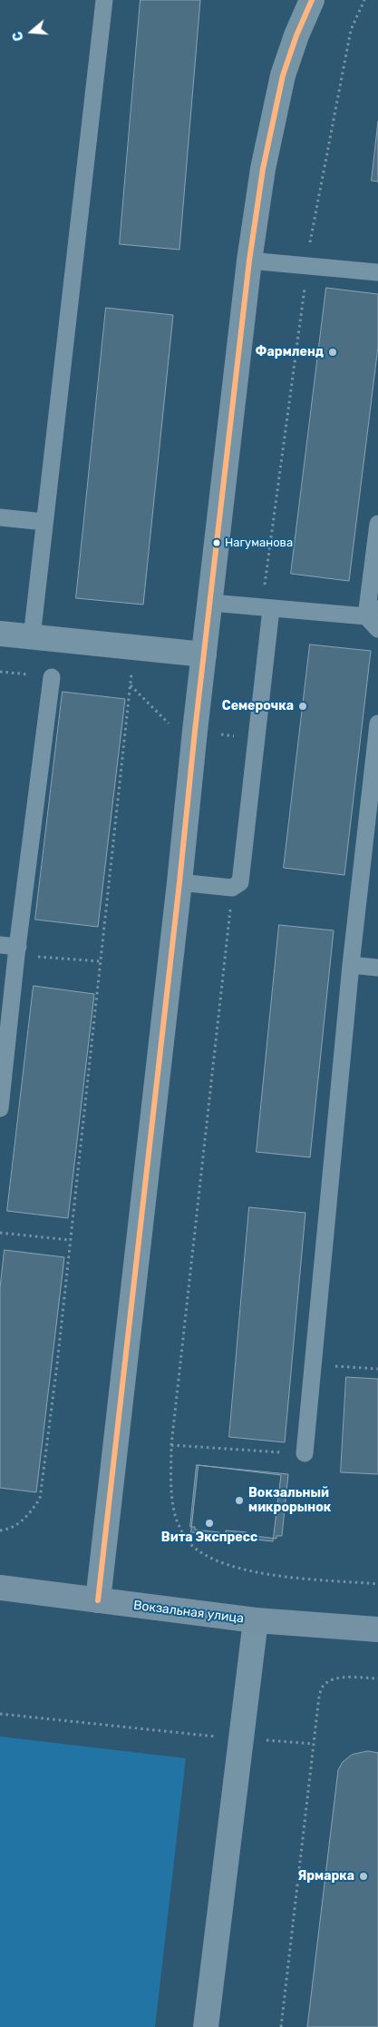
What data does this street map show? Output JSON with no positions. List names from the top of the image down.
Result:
{
  "streets": {
    "main road": ["Вокзальная улица"]
  },
  "places": [
    "Фармленд",
    "Нагуманова",
    "Семерочка",
    "Вокзальный микрорынок",
    "Вита Экспресс",
    "Ярмарка"
  ],
  "north": "left"
}
